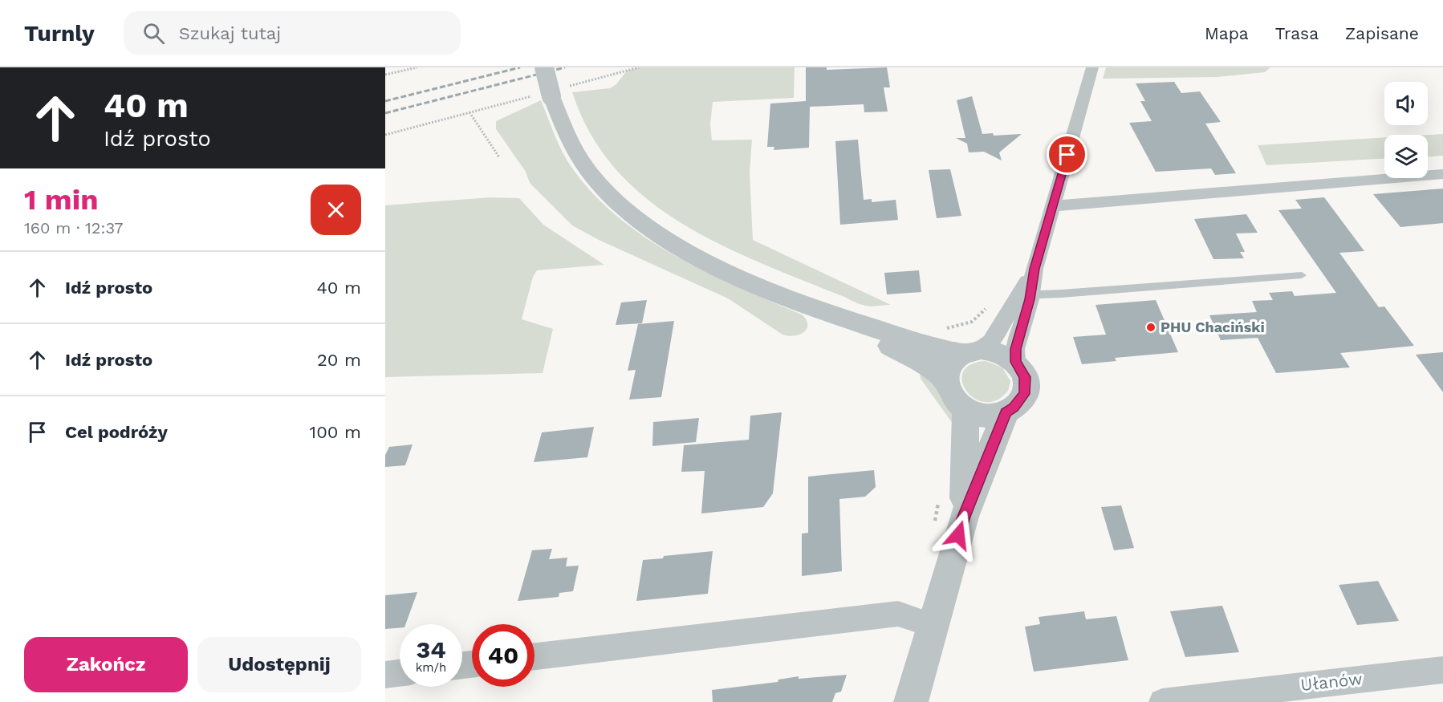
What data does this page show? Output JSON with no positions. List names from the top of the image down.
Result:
{
  "streets": {
    "street": ["Ułanów"]
  },
  "places": ["PHU Chaciński"],
  "page": {
    "header": "Turnly",
    "search": "Szukaj tutaj",
    "nav": ["Mapa", "Trasa", "Zapisane"],
    "turn": ["40 m", "Idź prosto"],
    "heading": ["1 min", "160 m · 12:37"],
    "list": [
      {
        "name": "Idź prosto",
        "value": "40 m"
      },
      {
        "name": "Idź prosto",
        "value": "20 m"
      },
      {
        "name": "Cel podróży",
        "value": "100 m"
      }
    ],
    "speed": "34 km/h",
    "limit": "40",
    "buttons": ["Zakończ", "Udostępnij"]
  }
}
